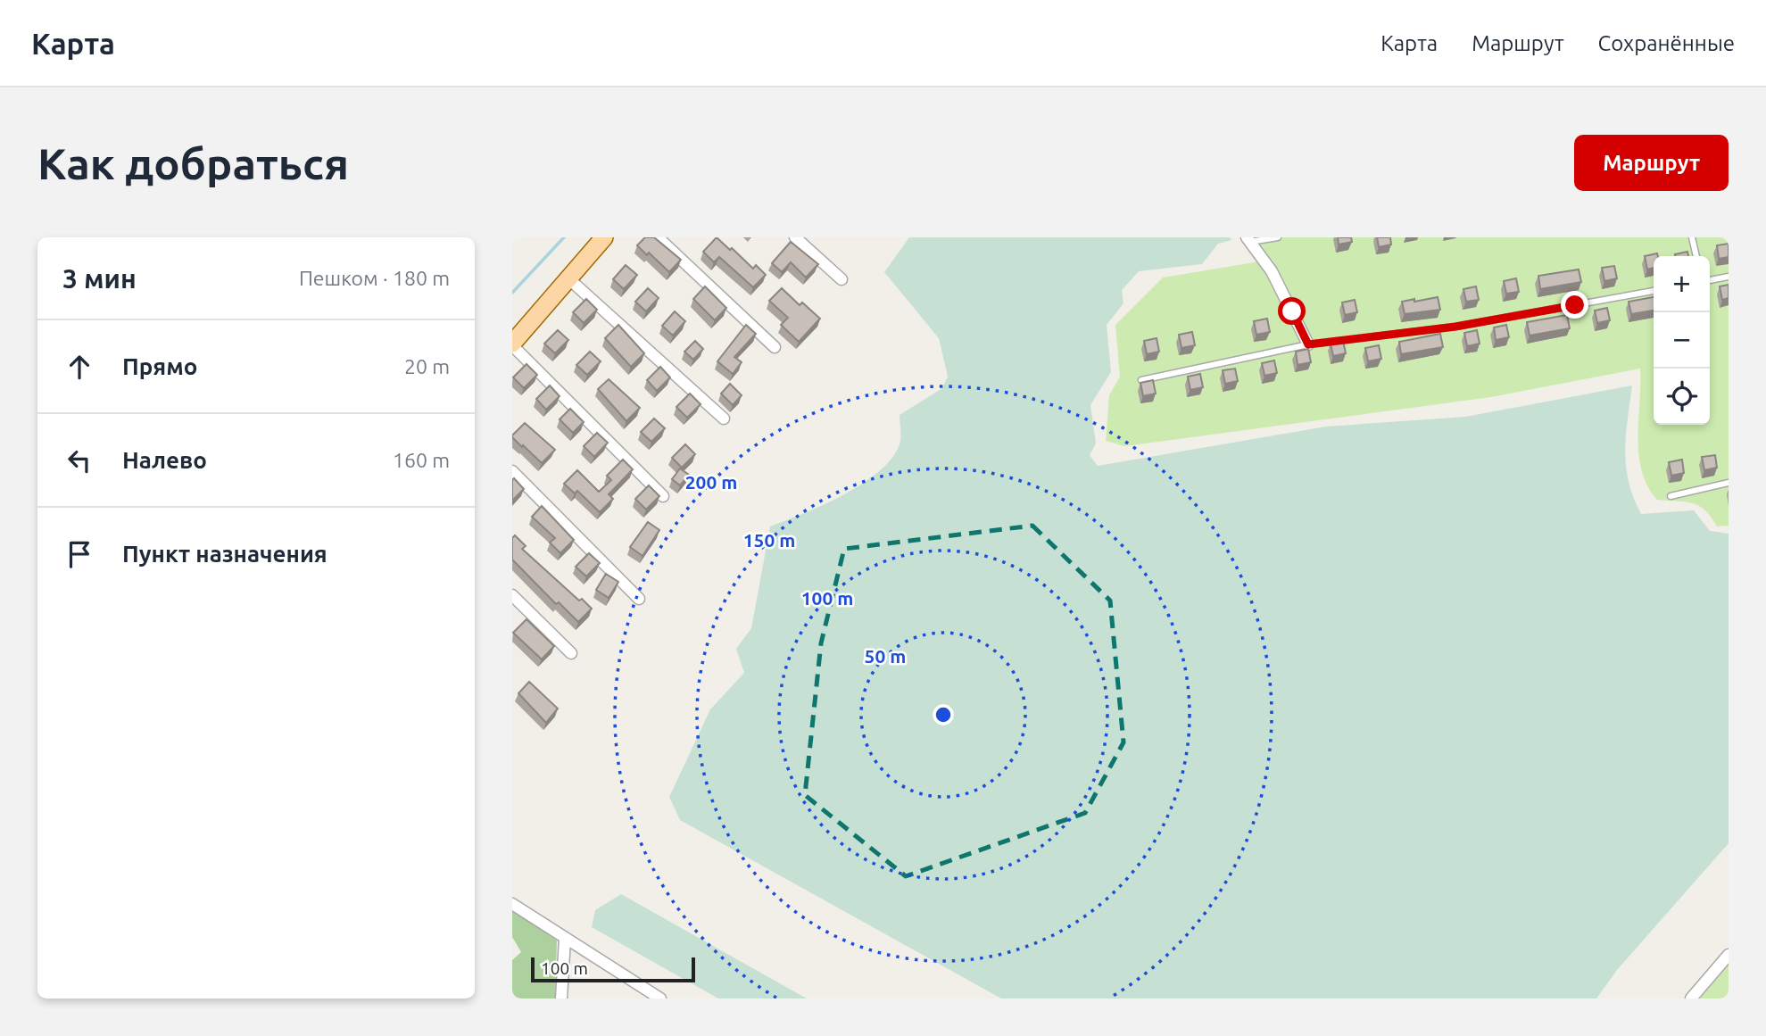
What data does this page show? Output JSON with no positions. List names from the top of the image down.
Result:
{
  "scale_bar": "100 m",
  "page": {
    "header": "Карта",
    "nav": ["Карта", "Маршрут", "Сохранённые"],
    "buttons": "Маршрут",
    "title": "Как добраться",
    "heading": ["3 мин", "Пешком · 180 m"],
    "map_buttons": ["+", "−"],
    "list": [
      ["Прямо", "20 m"],
      ["Налево", "160 m"],
      "Пункт назначения"
    ],
    "scale": "100 m"
  },
  "rings": [
    "200 m",
    "150 m",
    "100 m",
    "50 m"
  ]
}
